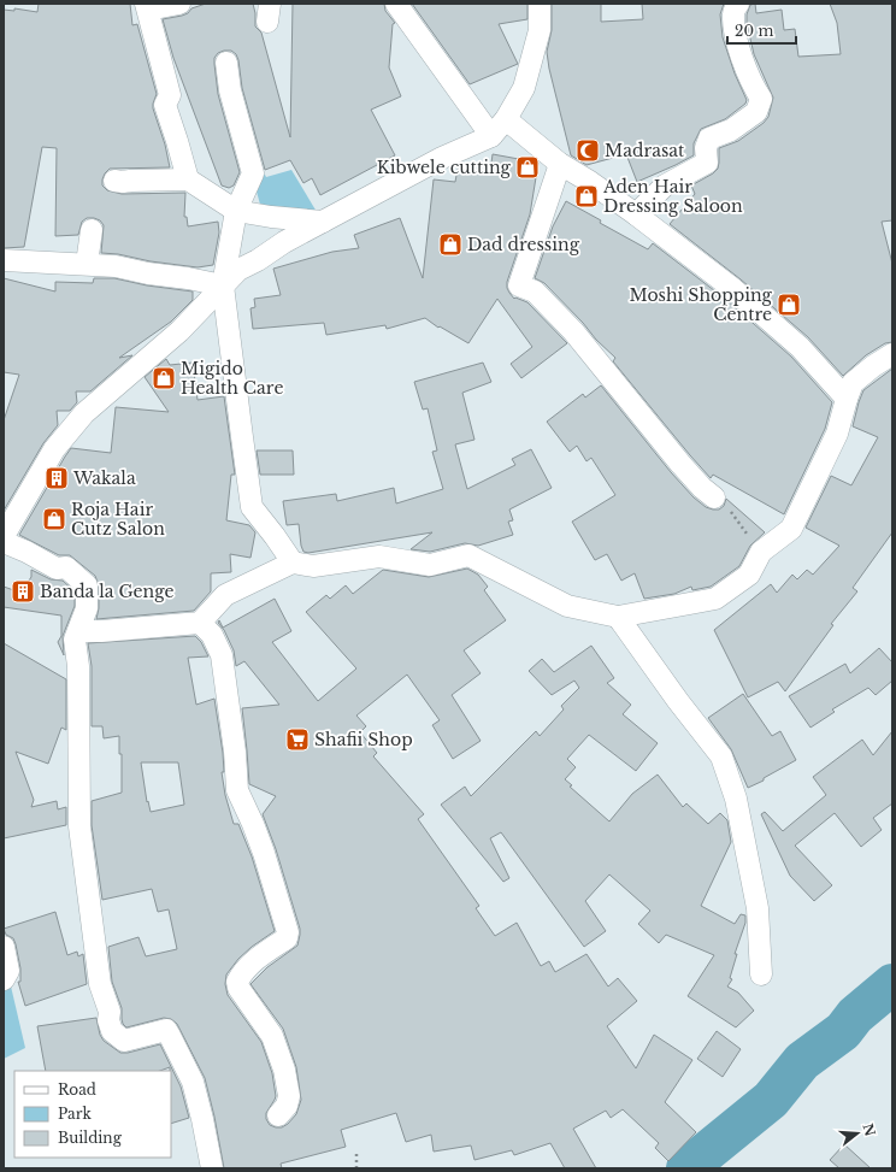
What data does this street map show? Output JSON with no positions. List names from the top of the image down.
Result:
{
  "places": {
    "mosque": ["Madrasat"],
    "shop": [
      "Kibwele cutting",
      "Aden Hair Dressing Saloon",
      "Dad dressing",
      "Moshi Shopping Centre",
      "Migido Health Care",
      "Roja Hair Cutz Salon"
    ],
    "building": ["Wakala", "Banda la Genge"],
    "supermarket": ["Shafii Shop"]
  },
  "legend": ["Road", "Park", "Building"],
  "scale_bar": "20 m",
  "north": "right"
}
